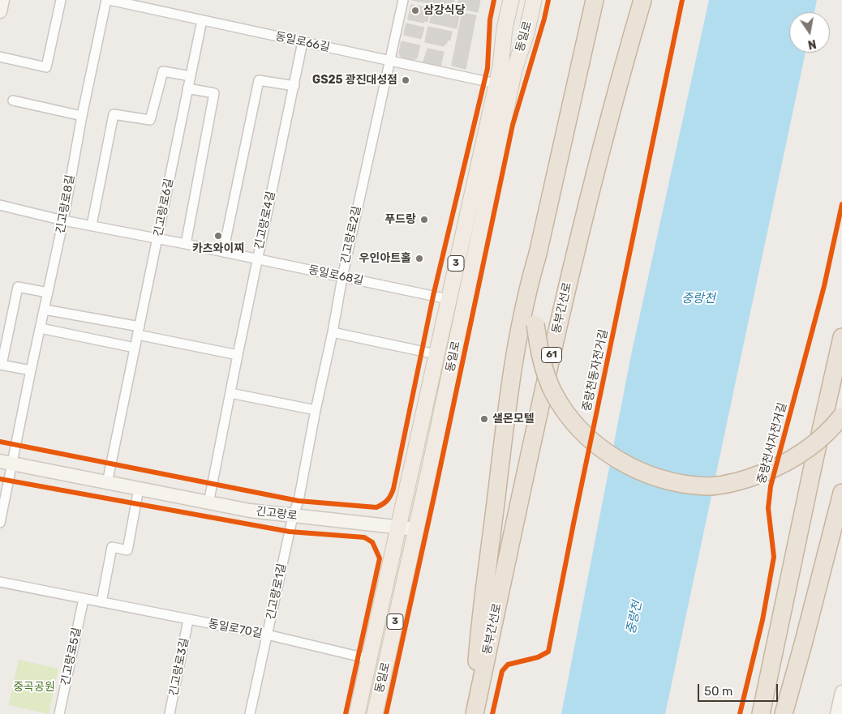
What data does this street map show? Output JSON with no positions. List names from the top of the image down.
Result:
{
  "streets": {
    "highway": ["동부간선로", "61"],
    "main road": ["동일로", "3", "긴고랑로"],
    "street": [
      "동일로66길",
      "긴고랑로8길",
      "긴고랑로6길",
      "긴고랑로4길",
      "긴고랑로2길",
      "동일로68길",
      "긴고랑로1길",
      "동일로70길",
      "긴고랑로5길",
      "긴고랑로3길"
    ],
    "cycle path": ["중랑천동자전거길", "중랑천서자전거길"]
  },
  "crossings": [
    ["동일로", "동일로66길"],
    ["동일로", "긴고랑로2길"],
    ["동일로", "동일로68길"],
    ["동일로", "긴고랑로"],
    ["동일로", "동일로70길"],
    ["동일로66길", "긴고랑로6길"],
    ["동일로66길", "긴고랑로4길"],
    ["동일로66길", "긴고랑로2길"],
    ["긴고랑로8길", "동일로68길"],
    ["긴고랑로8길", "긴고랑로"],
    ["긴고랑로6길", "동일로68길"],
    ["긴고랑로6길", "긴고랑로"],
    ["긴고랑로4길", "동일로68길"],
    ["긴고랑로4길", "긴고랑로"],
    ["긴고랑로2길", "동일로68길"],
    ["긴고랑로2길", "긴고랑로"],
    ["긴고랑로2길", "긴고랑로1길"],
    ["긴고랑로", "긴고랑로1길"],
    ["긴고랑로1길", "동일로70길"],
    ["동일로70길", "긴고랑로5길"],
    ["동일로70길", "긴고랑로3길"]
  ],
  "water": ["중랑천"],
  "parks": ["중곡공원"],
  "places": [
    "삼강식당",
    "GS25 광진대성점",
    "푸드랑",
    "카츠와이찌",
    "우인아트홀",
    "샐몬모텔"
  ],
  "scale_bar": "50 m",
  "north": "bottom"
}
